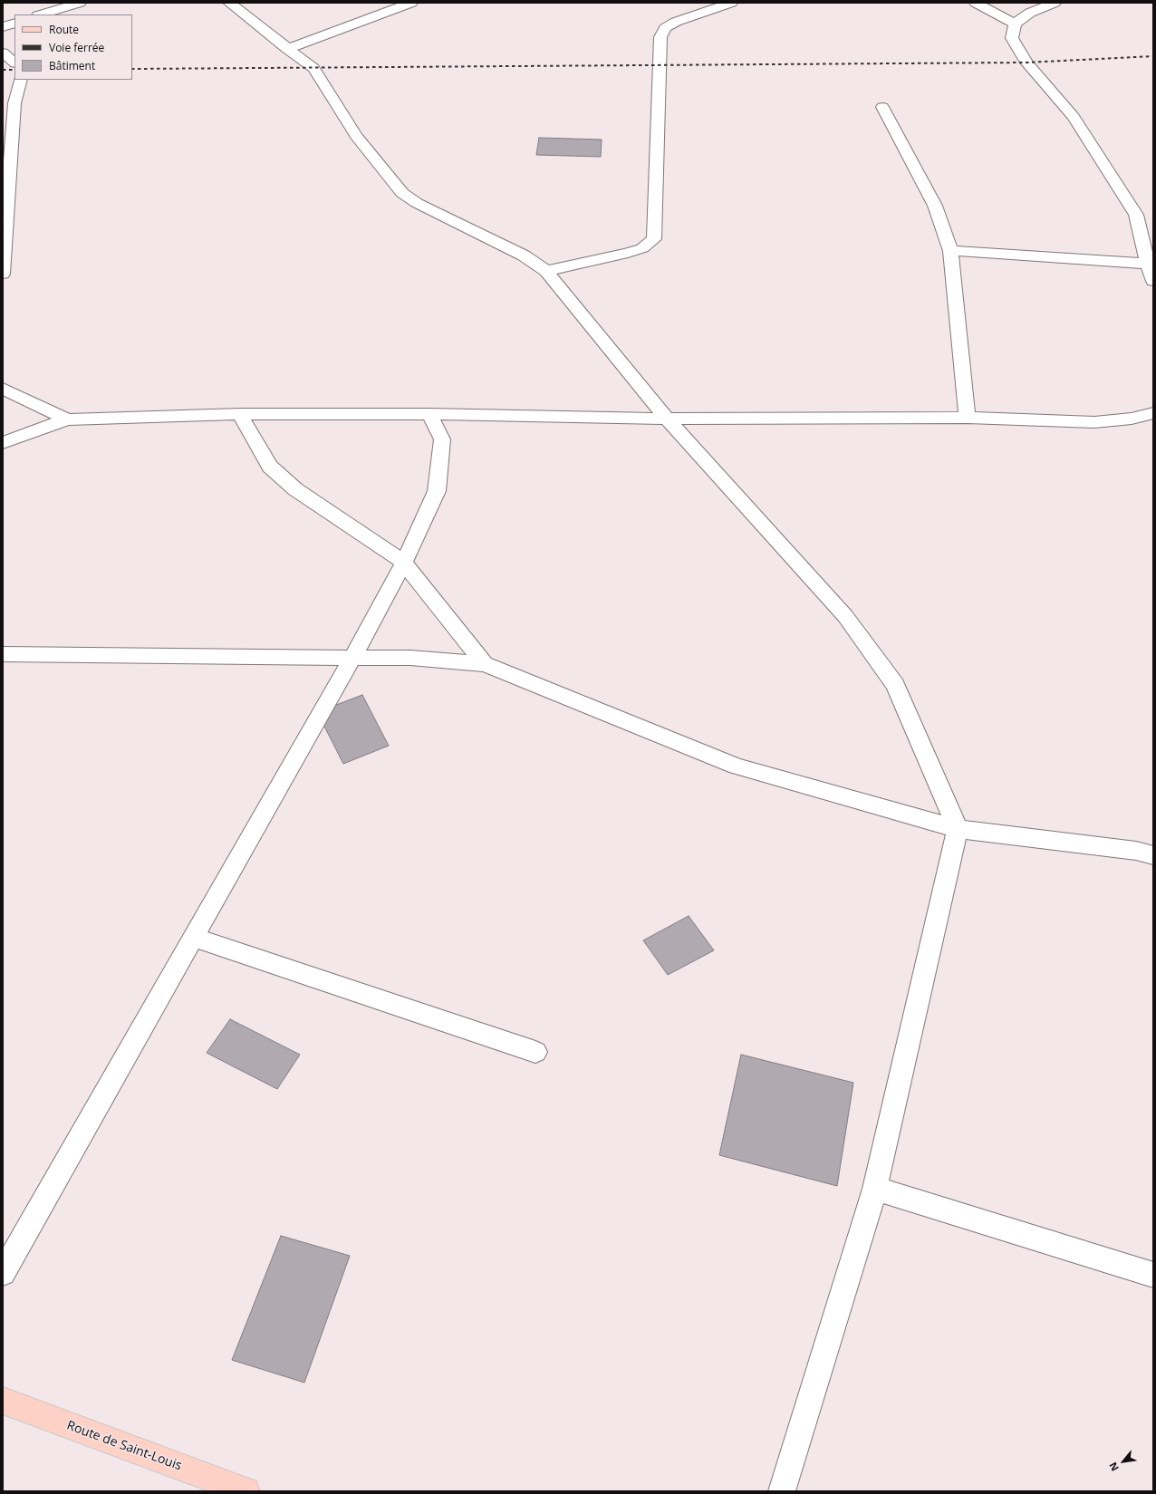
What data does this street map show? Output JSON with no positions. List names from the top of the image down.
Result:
{
  "streets": {
    "main road": ["Route de Saint-Louis"]
  },
  "legend": ["Route", "Voie ferrée", "Bâtiment"],
  "north": "bottom left"
}
